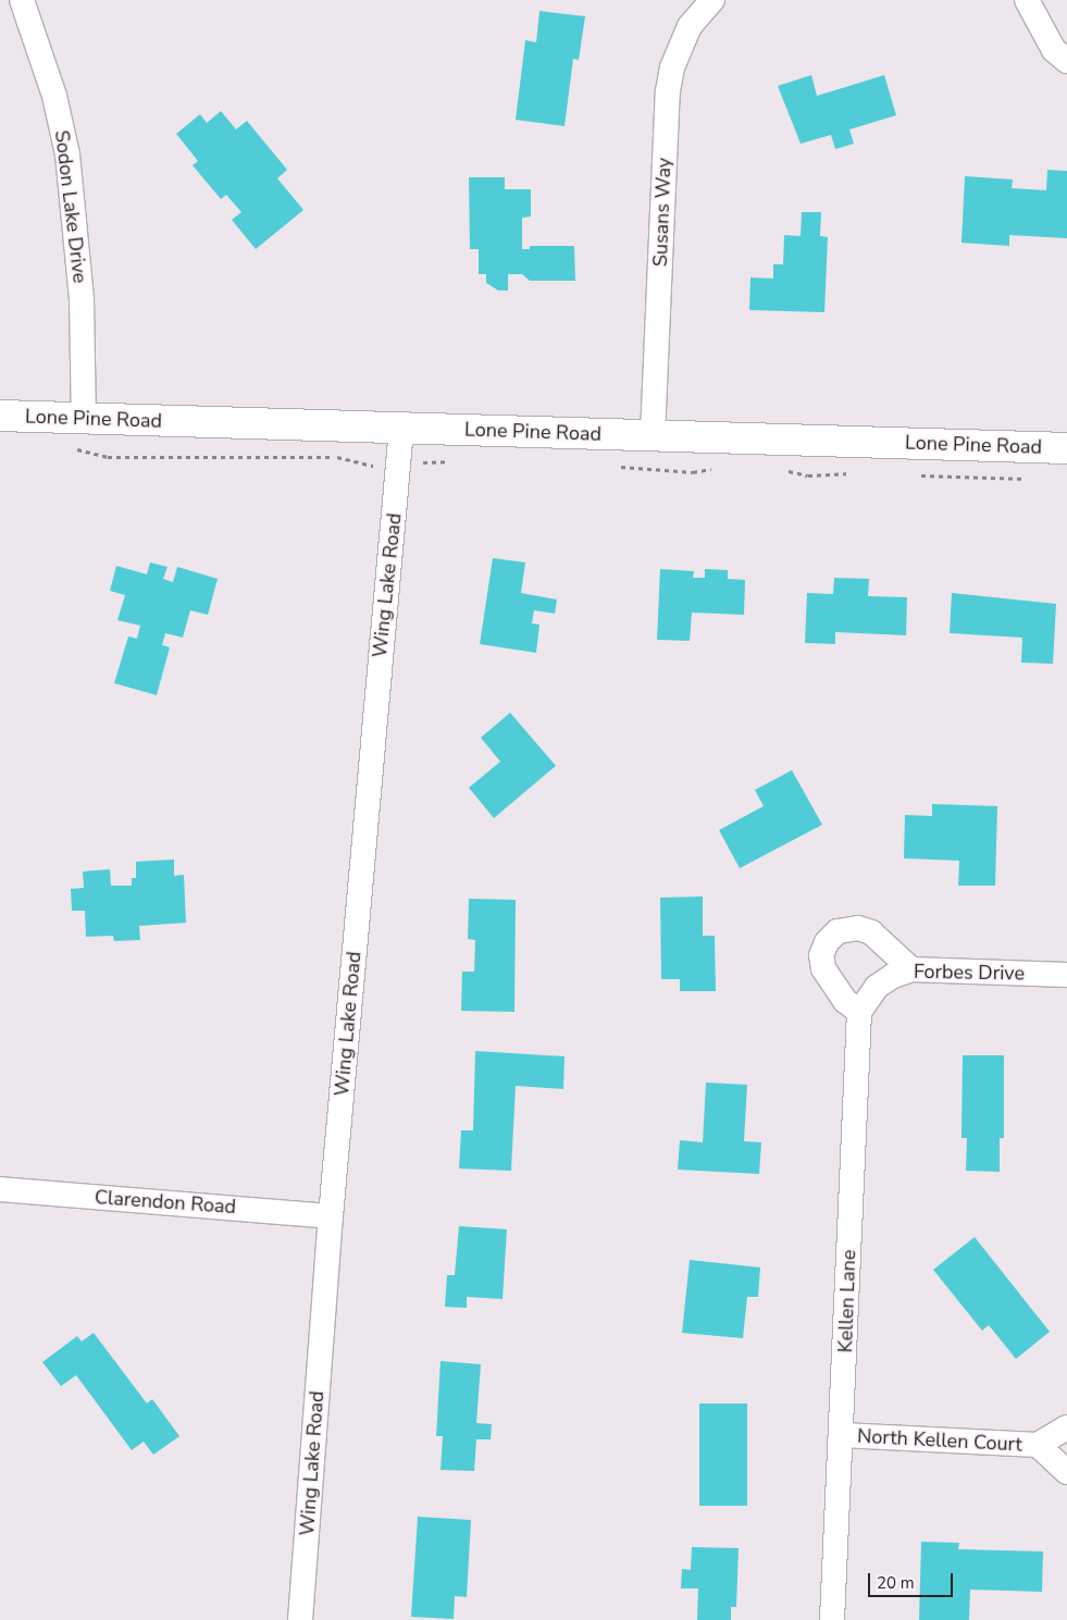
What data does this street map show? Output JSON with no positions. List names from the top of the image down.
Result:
{
  "streets": {
    "street": [
      "Sodon Lake Drive",
      "Susans Way",
      "Lone Pine Road",
      "Wing Lake Road",
      "Forbes Drive",
      "Clarendon Road",
      "Kellen Lane",
      "North Kellen Court"
    ]
  },
  "crossings": [
    ["Sodon Lake Drive", "Lone Pine Road"],
    ["Susans Way", "Lone Pine Road"],
    ["Lone Pine Road", "Wing Lake Road"],
    ["Wing Lake Road", "Clarendon Road"],
    ["Forbes Drive", "Kellen Lane"],
    ["Kellen Lane", "North Kellen Court"]
  ],
  "scale_bar": "20 m"
}
